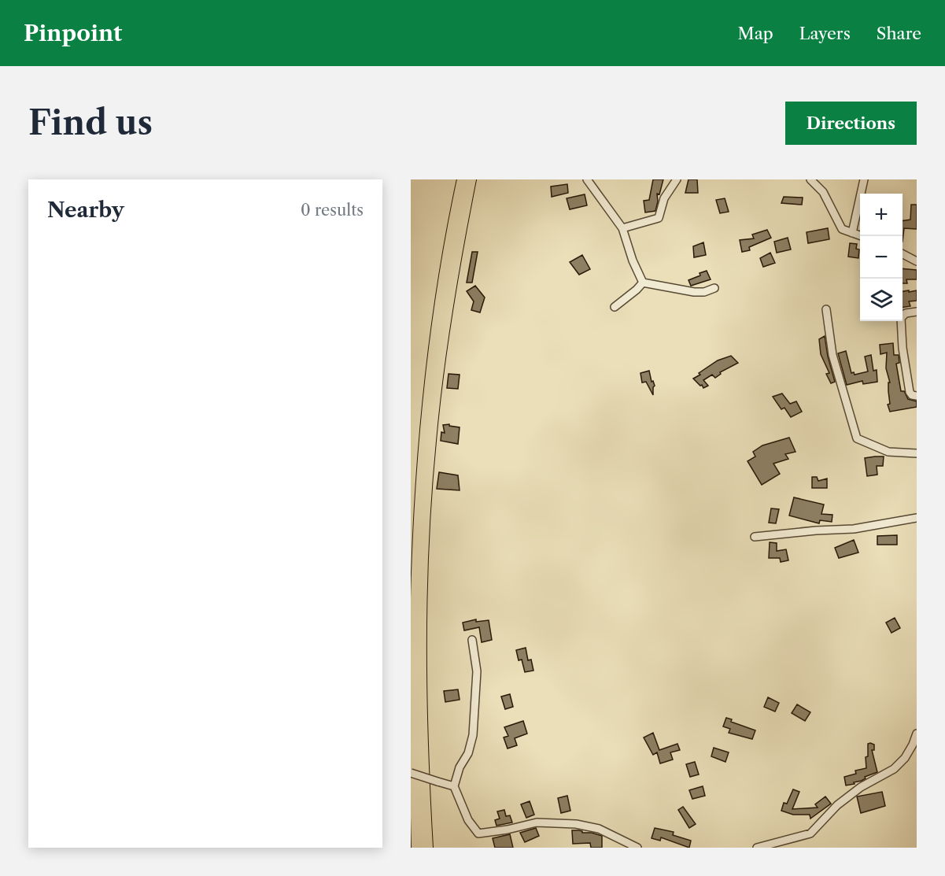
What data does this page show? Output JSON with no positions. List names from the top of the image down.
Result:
{
  "page": {
    "header": "Pinpoint",
    "nav": ["Map", "Layers", "Share"],
    "buttons": "Directions",
    "title": "Find us",
    "heading": ["Nearby", "0 results"],
    "map_buttons": ["+", "−"]
  }
}
